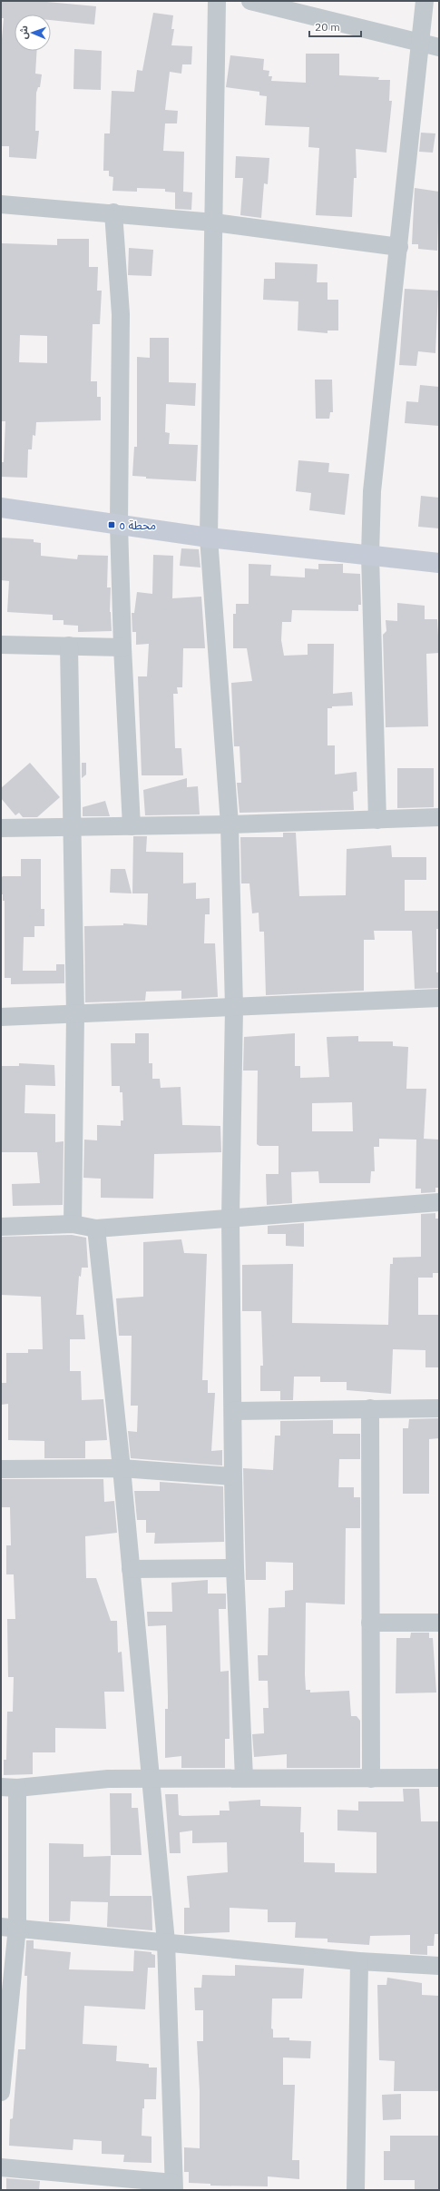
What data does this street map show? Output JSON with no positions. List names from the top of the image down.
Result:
{
  "places": {
    "transit": ["محطة ٥"]
  },
  "scale_bar": "20 m",
  "north": "left"
}
